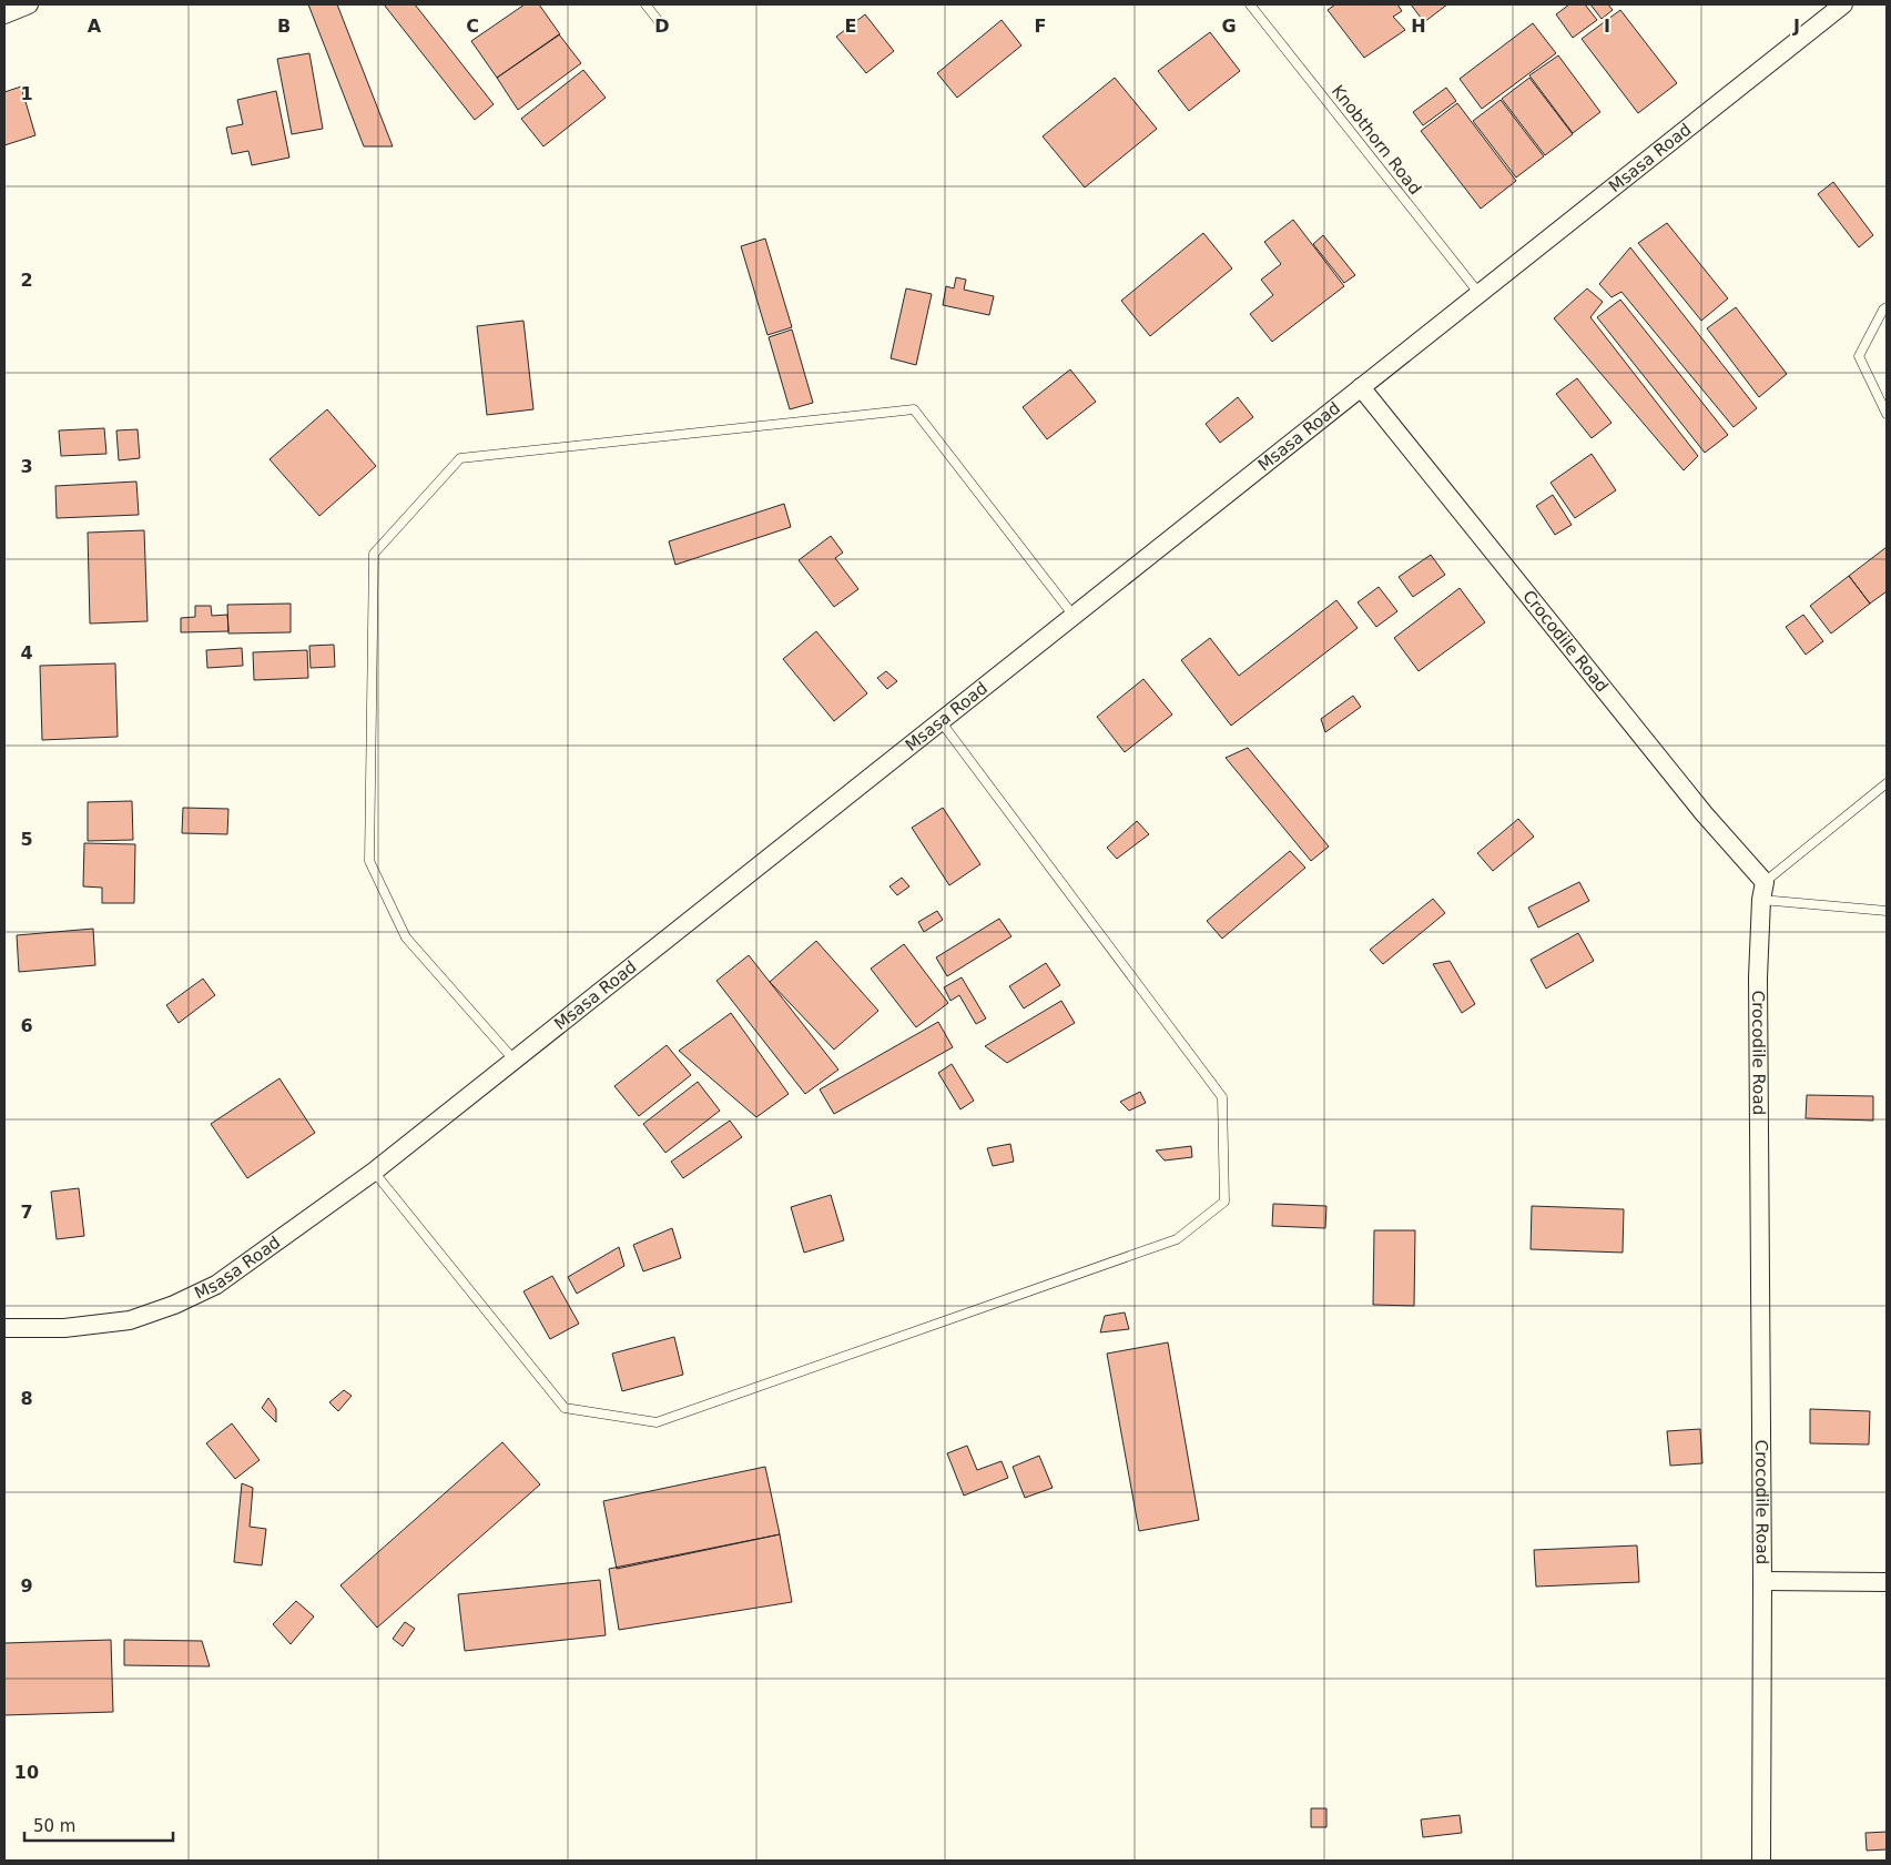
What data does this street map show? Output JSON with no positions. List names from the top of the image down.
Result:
{
  "streets": {
    "street": ["Msasa Road", "Crocodile Road"],
    "lane": ["Knobthorn Road"]
  },
  "crossings": [
    ["Knobthorn Road", "Msasa Road"],
    ["Msasa Road", "Crocodile Road"]
  ],
  "scale_bar": "50 m",
  "grid": {
    "columns": [
      "A",
      "B",
      "C",
      "D",
      "E",
      "F",
      "G",
      "H",
      "I",
      "J"
    ],
    "rows": [
      "1",
      "2",
      "3",
      "4",
      "5",
      "6",
      "7",
      "8",
      "9",
      "10"
    ]
  }
}
